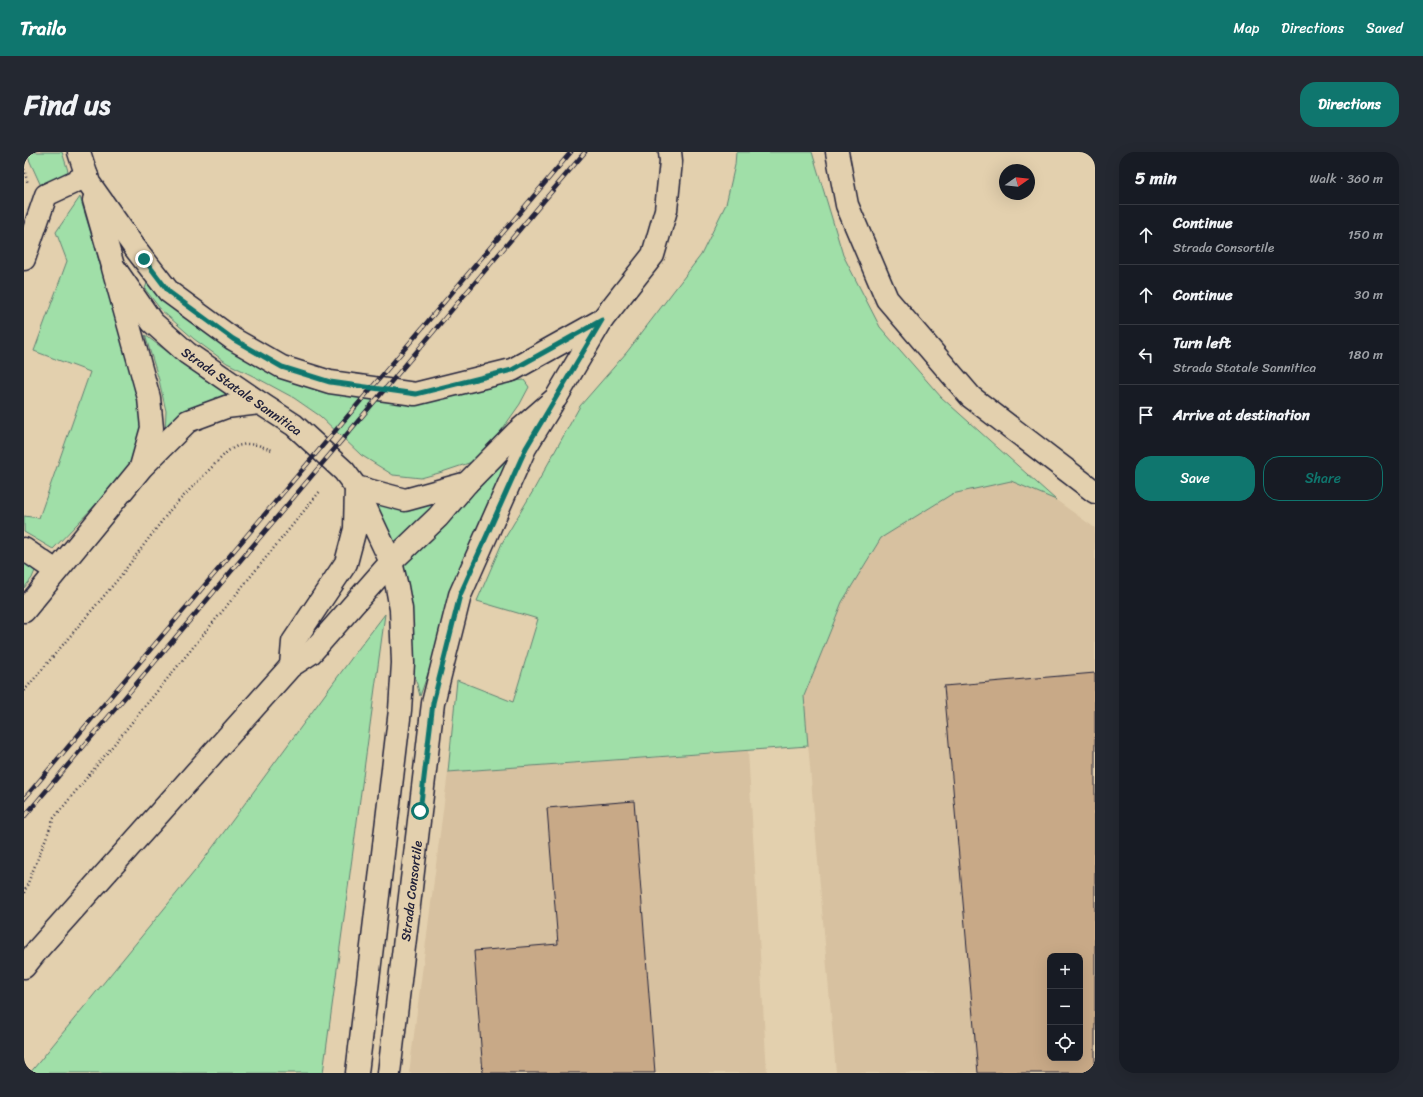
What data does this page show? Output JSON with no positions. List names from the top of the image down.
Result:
{
  "streets": {
    "main road": ["Strada Statale Sannitica", "Strada Consortile"]
  },
  "crossings": [
    ["Strada Statale Sannitica", "Strada Consortile"]
  ],
  "north": "right",
  "page": {
    "header": "Trailo",
    "nav": ["Map", "Directions", "Saved"],
    "title": "Find us",
    "buttons": [
      "Directions",
      ["Save", "Share"]
    ],
    "heading": ["5 min", "Walk · 360 m"],
    "list": [
      ["Continue", "Strada Consortile", "150 m"],
      ["Continue", "30 m"],
      ["Turn left", "Strada Statale Sannitica", "180 m"],
      "Arrive at destination"
    ],
    "map_buttons": ["+", "−"]
  }
}
